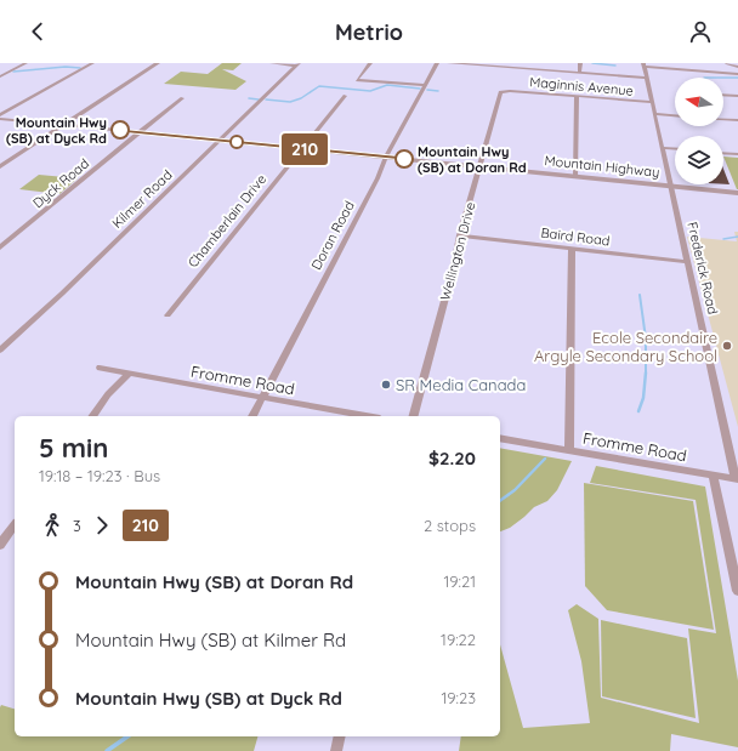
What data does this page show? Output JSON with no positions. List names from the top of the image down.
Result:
{
  "streets": {
    "street": [
      "Maginnis Avenue",
      "Mountain Highway",
      "Dyck Road",
      "Kilmer Road",
      "Chamberlain Drive",
      "Doran Road",
      "Baird Road",
      "Wellington Drive",
      "Frederick Road",
      "Fromme Road"
    ]
  },
  "crossings": [
    ["Maginnis Avenue", "Wellington Drive"],
    ["Maginnis Avenue", "Frederick Road"],
    ["Mountain Highway", "Dyck Road"],
    ["Mountain Highway", "Kilmer Road"],
    ["Mountain Highway", "Chamberlain Drive"],
    ["Mountain Highway", "Doran Road"],
    ["Mountain Highway", "Wellington Drive"],
    ["Mountain Highway", "Frederick Road"],
    ["Doran Road", "Fromme Road"],
    ["Baird Road", "Wellington Drive"],
    ["Baird Road", "Frederick Road"],
    ["Frederick Road", "Fromme Road"]
  ],
  "places": [
    "Mountain Hwy (SB) at Dyck Rd",
    "Mountain Hwy (SB) at Doran Rd",
    "Ecole Secondaire Argyle Secondary School",
    "SR Media Canada"
  ],
  "lines": ["bus line 210"],
  "north": "left",
  "page": {
    "header": "Metrio",
    "on_map": "210",
    "heading": ["5 min", "19:18 – 19:23 · Bus", "$2.20"],
    "legs": ["3", "210", "2 stops"],
    "list": [
      {
        "name": "Mountain Hwy (SB) at Doran Rd",
        "value": "19:21"
      },
      {
        "name": "Mountain Hwy (SB) at Kilmer Rd",
        "value": "19:22"
      },
      {
        "name": "Mountain Hwy (SB) at Dyck Rd",
        "value": "19:23"
      }
    ]
  }
}
